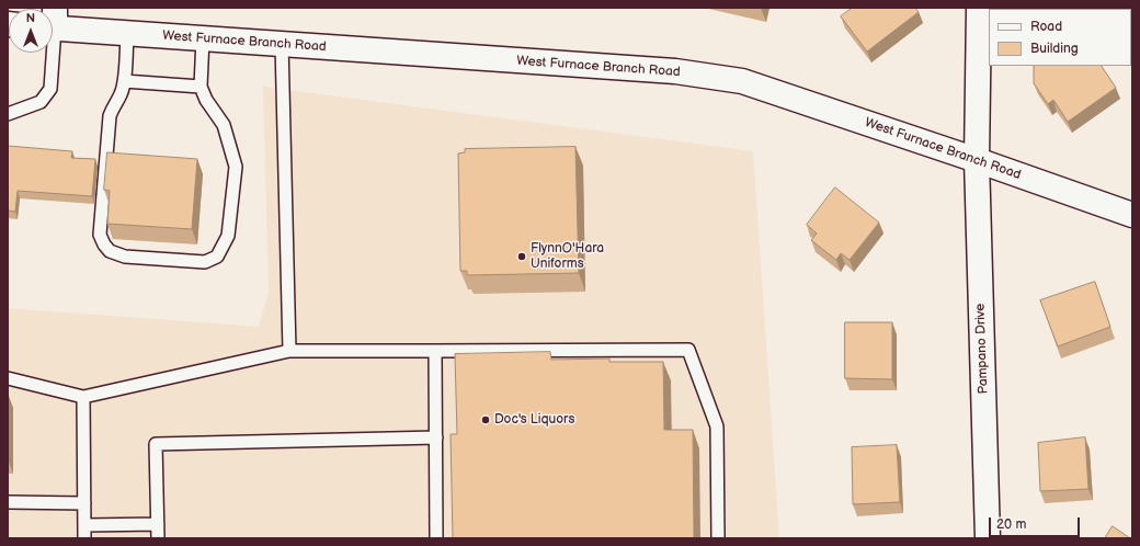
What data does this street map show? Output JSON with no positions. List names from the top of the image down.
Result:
{
  "streets": {
    "main road": ["West Furnace Branch Road", "Pampano Drive"]
  },
  "crossings": [
    ["West Furnace Branch Road", "Pampano Drive"]
  ],
  "places": ["FlynnO'Hara Uniforms", "Doc's Liquors"],
  "legend": ["Road", "Building"],
  "scale_bar": "20 m",
  "north": "top"
}
